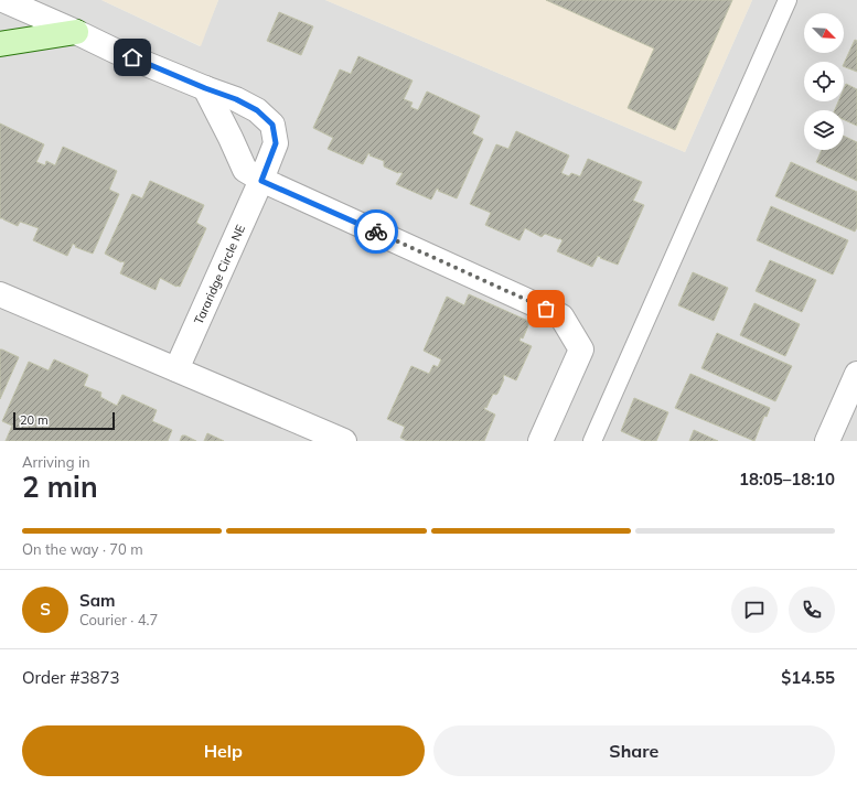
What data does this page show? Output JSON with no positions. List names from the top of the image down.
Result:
{
  "streets": {
    "street": ["Tararidge Circle NE"]
  },
  "scale_bar": "20 m",
  "north": "bottom right",
  "page": {
    "scale": "20 m",
    "heading": ["2 min", "Arriving in", "18:05–18:10"],
    "panel": [
      "Sam",
      "Courier · 4.7",
      "Order #3873",
      "$14.55"
    ],
    "bar": "On the way · 70 m",
    "round": "S",
    "buttons": ["Help", "Share"]
  }
}
